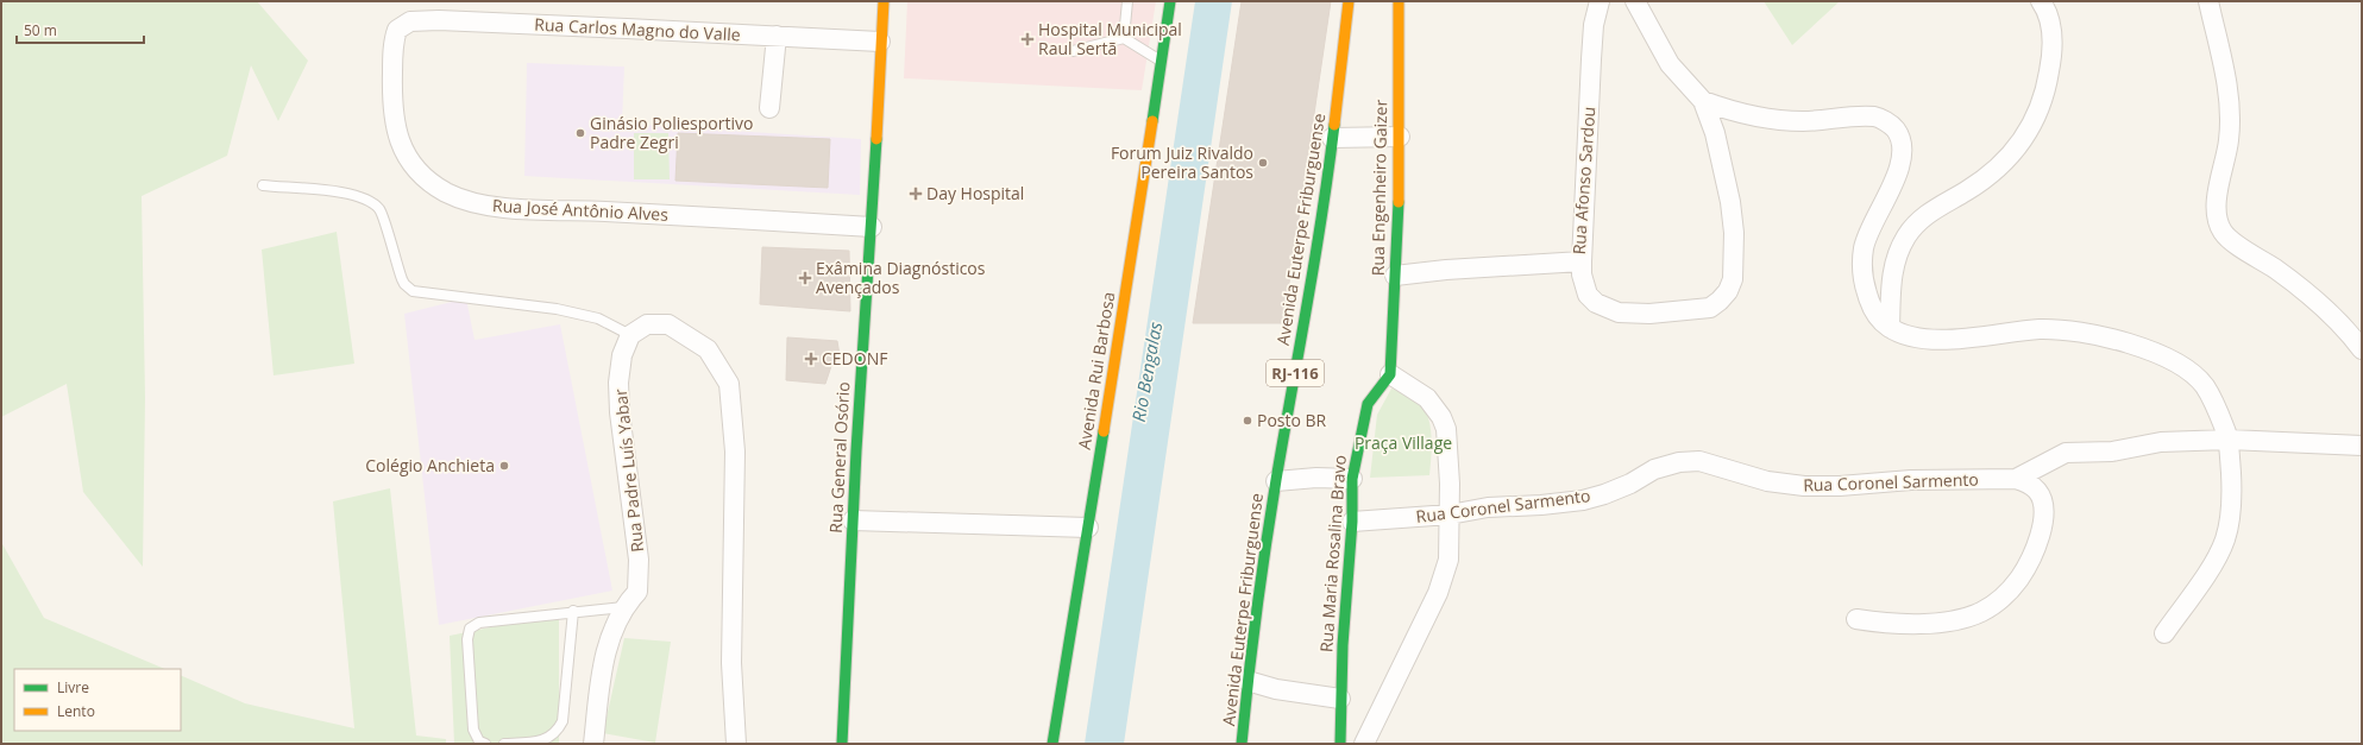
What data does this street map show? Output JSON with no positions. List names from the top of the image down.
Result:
{
  "streets": {
    "street": [
      "Rua Carlos Magno do Valle",
      "Rua Afonso Sardou",
      "Rua Engenheiro Gaizer",
      "Rua José Antônio Alves",
      "Avenida Euterpe Friburguense",
      "Avenida Rui Barbosa",
      "RJ-116",
      "Rua General Osório",
      "Rua Padre Luís Yabar",
      "Rua Coronel Sarmento",
      "Rua Maria Rosalina Bravo"
    ]
  },
  "crossings": [
    ["Rua Carlos Magno do Valle", "Rua José Antônio Alves"],
    ["Rua Carlos Magno do Valle", "Rua General Osório"],
    ["Rua Afonso Sardou", "Rua Engenheiro Gaizer"],
    ["Rua Engenheiro Gaizer", "Rua Maria Rosalina Bravo"],
    ["Rua José Antônio Alves", "Rua General Osório"],
    ["Rua Coronel Sarmento", "Rua Maria Rosalina Bravo"]
  ],
  "water": ["Rio Bengalas"],
  "parks": ["Praça Village"],
  "places": {
    "health": [
      "Hospital Municipal Raul Sertã",
      "Day Hospital",
      "Exâmina Diagnósticos Avençados",
      "CEDONF"
    ],
    "other": [
      "Ginásio Poliesportivo Padre Zegri",
      "Forum Juiz Rivaldo Pereira Santos",
      "Posto BR",
      "Colégio Anchieta"
    ]
  },
  "legend": ["Livre", "Lento"],
  "scale_bar": "50 m"
}
